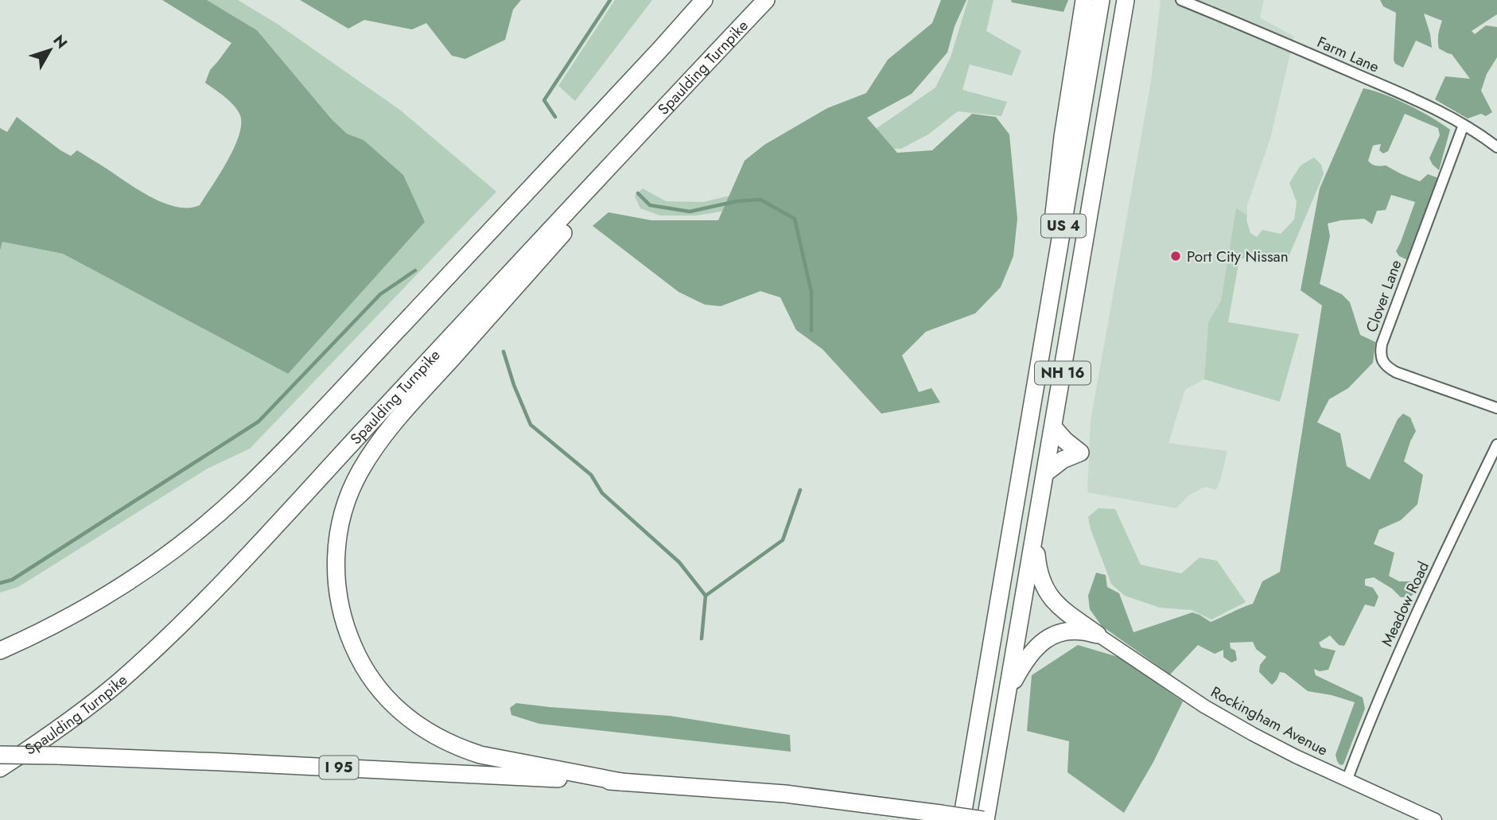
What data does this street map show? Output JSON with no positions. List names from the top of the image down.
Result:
{
  "streets": {
    "highway": [
      "Spaulding Turnpike",
      "US 4",
      "NH 16",
      "I 95"
    ],
    "street": [
      "Farm Lane",
      "Clover Lane",
      "Meadow Road",
      "Rockingham Avenue"
    ]
  },
  "crossings": [
    ["Farm Lane", "Clover Lane"],
    ["NH 16", "I 95"],
    ["Meadow Road", "Rockingham Avenue"]
  ],
  "places": ["Port City Nissan"],
  "north": "top right"
}
